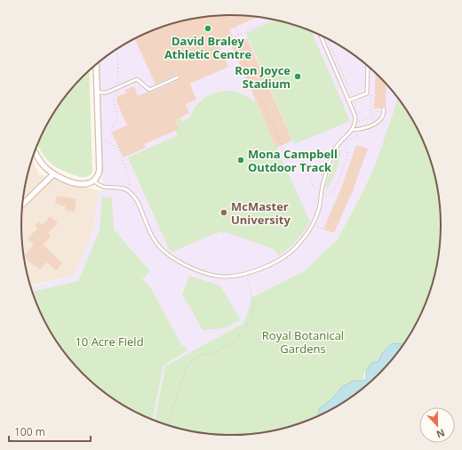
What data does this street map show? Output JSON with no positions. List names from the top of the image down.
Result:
{
  "parks": ["Royal Botanical Gardens", "10 Acre Field"],
  "places": [
    "David Braley Athletic Centre",
    "Ron Joyce Stadium",
    "Mona Campbell Outdoor Track",
    "McMaster University"
  ],
  "scale_bar": "100 m",
  "north": "bottom"
}
